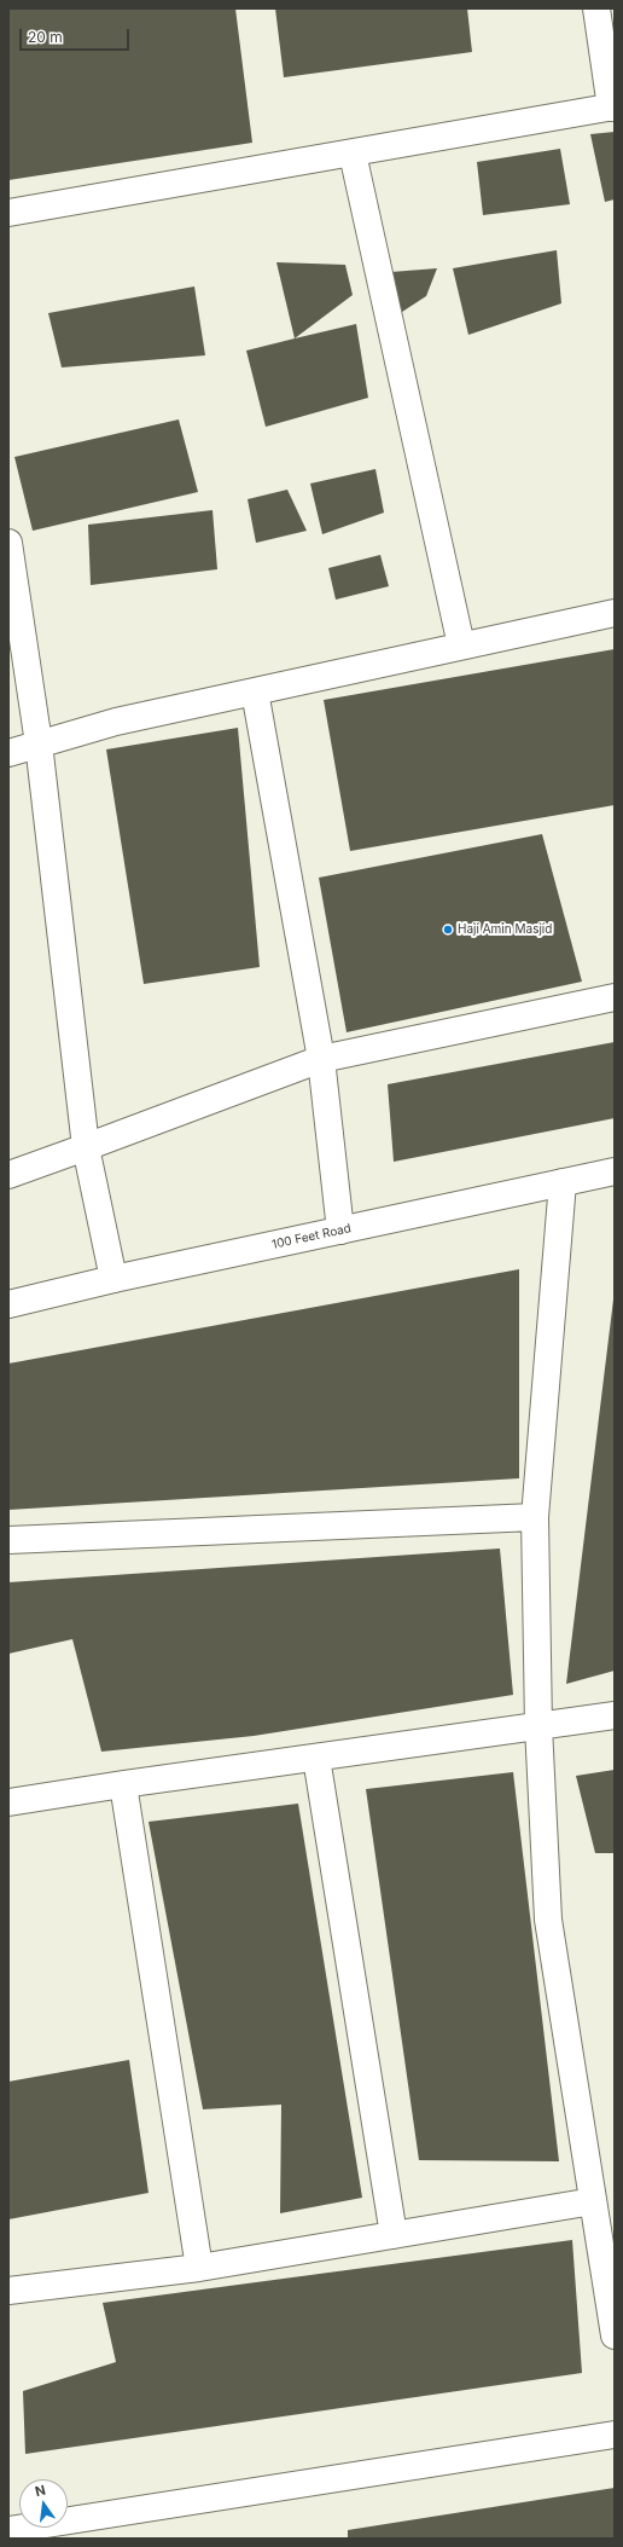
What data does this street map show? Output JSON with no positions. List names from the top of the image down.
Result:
{
  "streets": {
    "street": ["100 Feet Road"]
  },
  "places": ["Haji Amin Masjid"],
  "scale_bar": "20 m",
  "north": "top"
}
